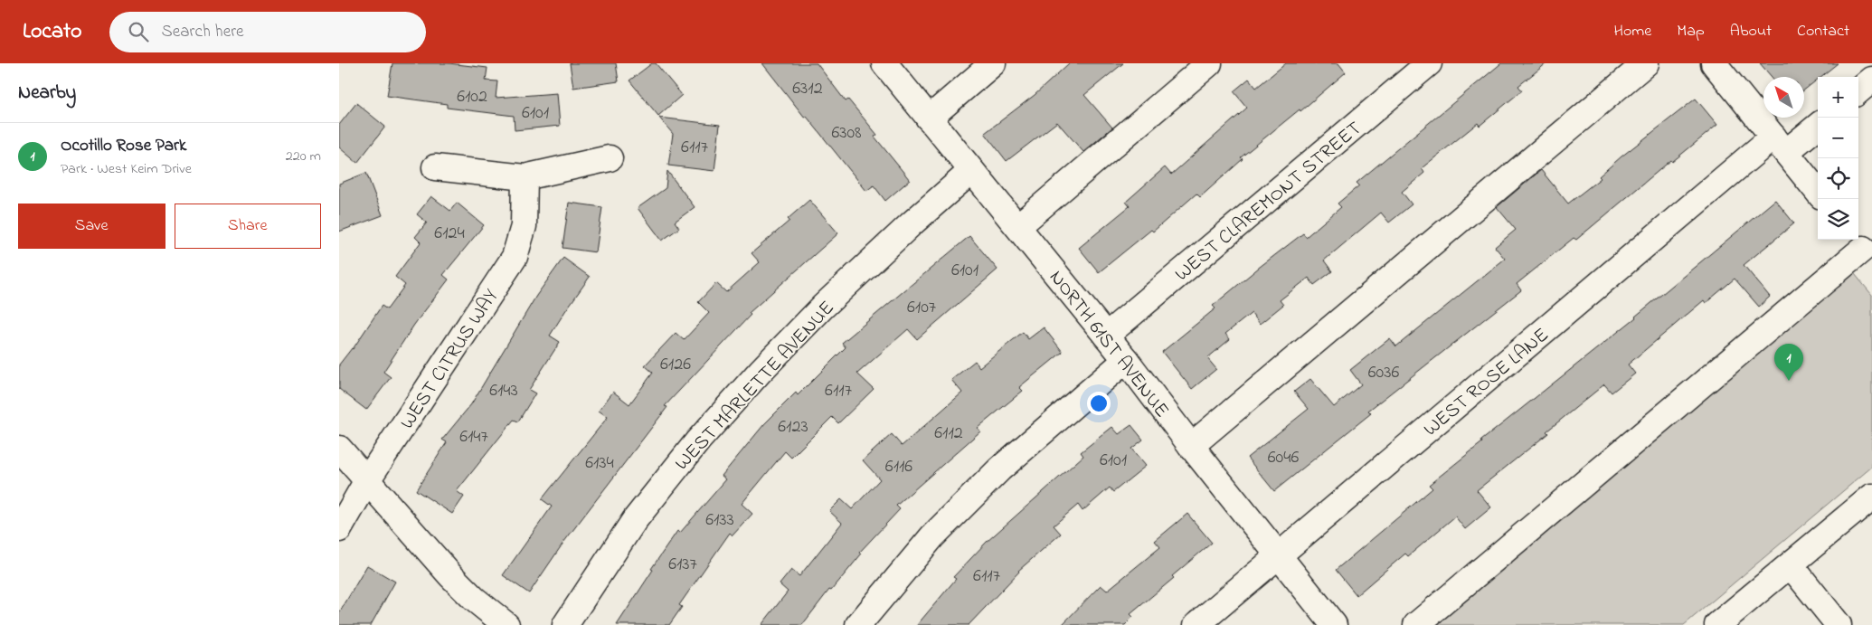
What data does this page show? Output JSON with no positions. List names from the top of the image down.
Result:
{
  "streets": {
    "street": [
      "WEST CLAREMONT STREET",
      "NORTH 61ST AVENUE",
      "WEST CITRUS WAY",
      "WEST ROSE LANE",
      "WEST MARLETTE AVENUE"
    ]
  },
  "crossings": [
    ["WEST CLAREMONT STREET", "NORTH 61ST AVENUE"],
    ["NORTH 61ST AVENUE", "WEST ROSE LANE"],
    ["NORTH 61ST AVENUE", "WEST MARLETTE AVENUE"]
  ],
  "house_numbers": [
    "6312",
    "6102",
    "6101",
    "6308",
    "6117",
    "6124",
    "6101",
    "6107",
    "6126",
    "6036",
    "6143",
    "6117",
    "6123",
    "6112",
    "6147",
    "6046",
    "6101",
    "6134",
    "6116",
    "6133",
    "6137",
    "6117"
  ],
  "north": "top left",
  "page": {
    "header": "Locato",
    "search": "Search here",
    "nav": [
      "Home",
      "Map",
      "About",
      "Contact"
    ],
    "heading": "Nearby",
    "map_buttons": ["+", "−"],
    "list": [
      {
        "mark": "1",
        "name": "Ocotillo Rose Park",
        "note": "Park · West Keim Drive",
        "value": "220 m"
      }
    ],
    "buttons": ["Save", "Share"],
    "pins": "1"
  }
}
